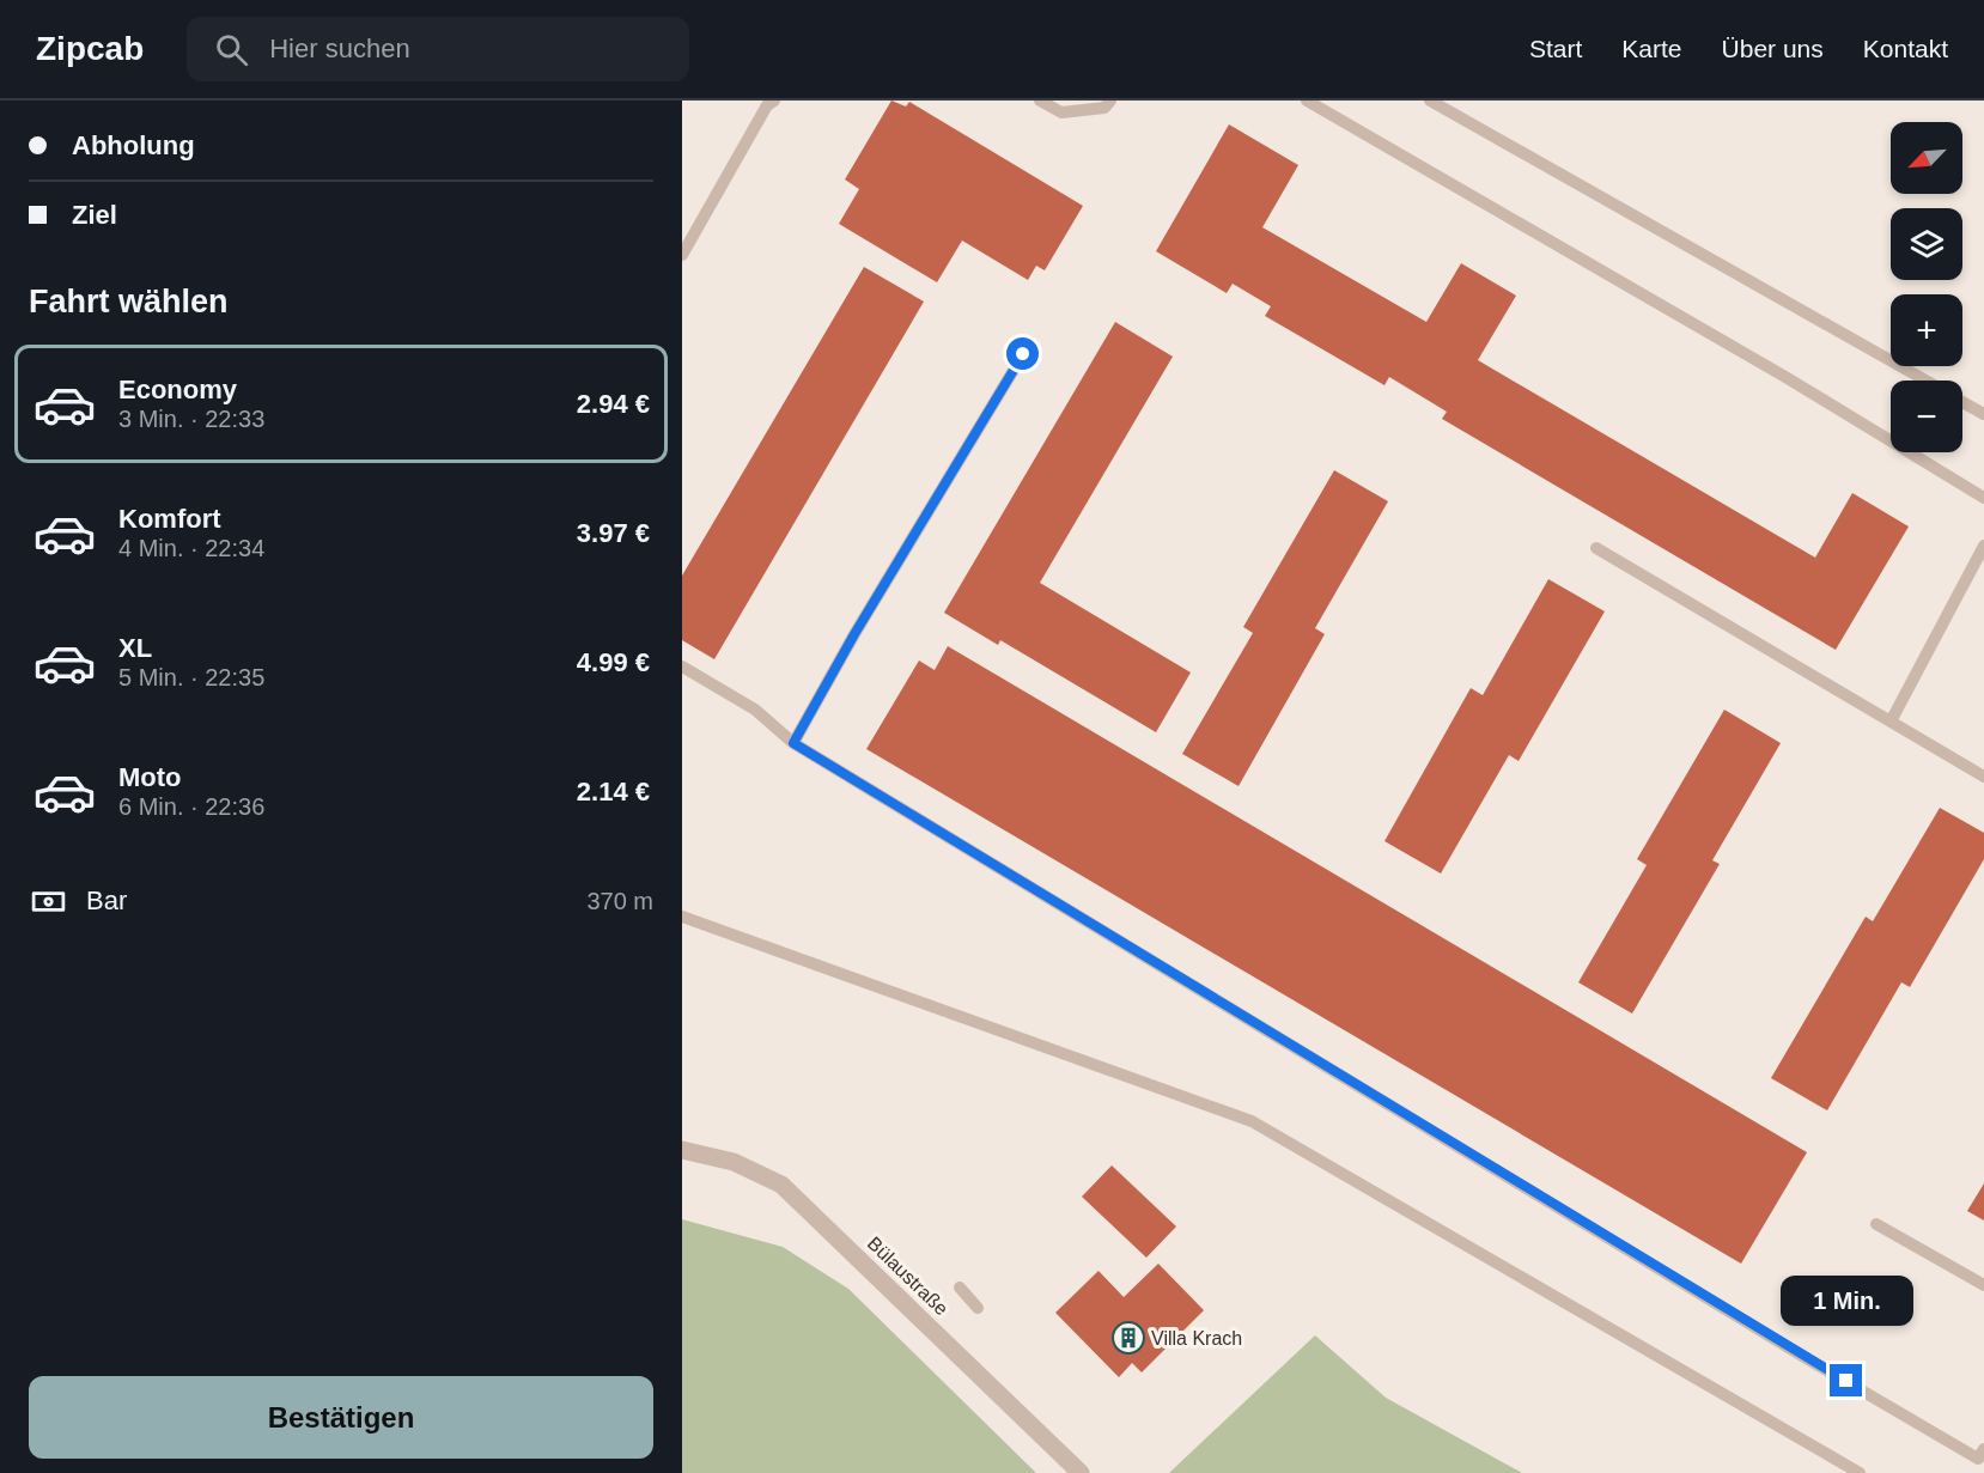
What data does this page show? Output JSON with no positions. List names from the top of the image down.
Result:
{
  "streets": {
    "street": ["Bülaustraße"]
  },
  "places": {
    "building": ["Villa Krach"]
  },
  "north": "bottom left",
  "page": {
    "header": "Zipcab",
    "search": "Hier suchen",
    "nav": [
      "Start",
      "Karte",
      "Über uns",
      "Kontakt"
    ],
    "banner": ["Abholung", "Ziel"],
    "map_buttons": ["+", "−"],
    "heading": "Fahrt wählen",
    "list": [
      {
        "name": "Economy",
        "note": "3 Min. · 22:33",
        "value": "2.94 €"
      },
      {
        "name": "Komfort",
        "note": "4 Min. · 22:34",
        "value": "3.97 €"
      },
      {
        "name": "XL",
        "note": "5 Min. · 22:35",
        "value": "4.99 €"
      },
      {
        "name": "Moto",
        "note": "6 Min. · 22:36",
        "value": "2.14 €"
      }
    ],
    "pay": ["Bar", "370 m"],
    "bubble": "1 Min.",
    "buttons": "Bestätigen"
  }
}
